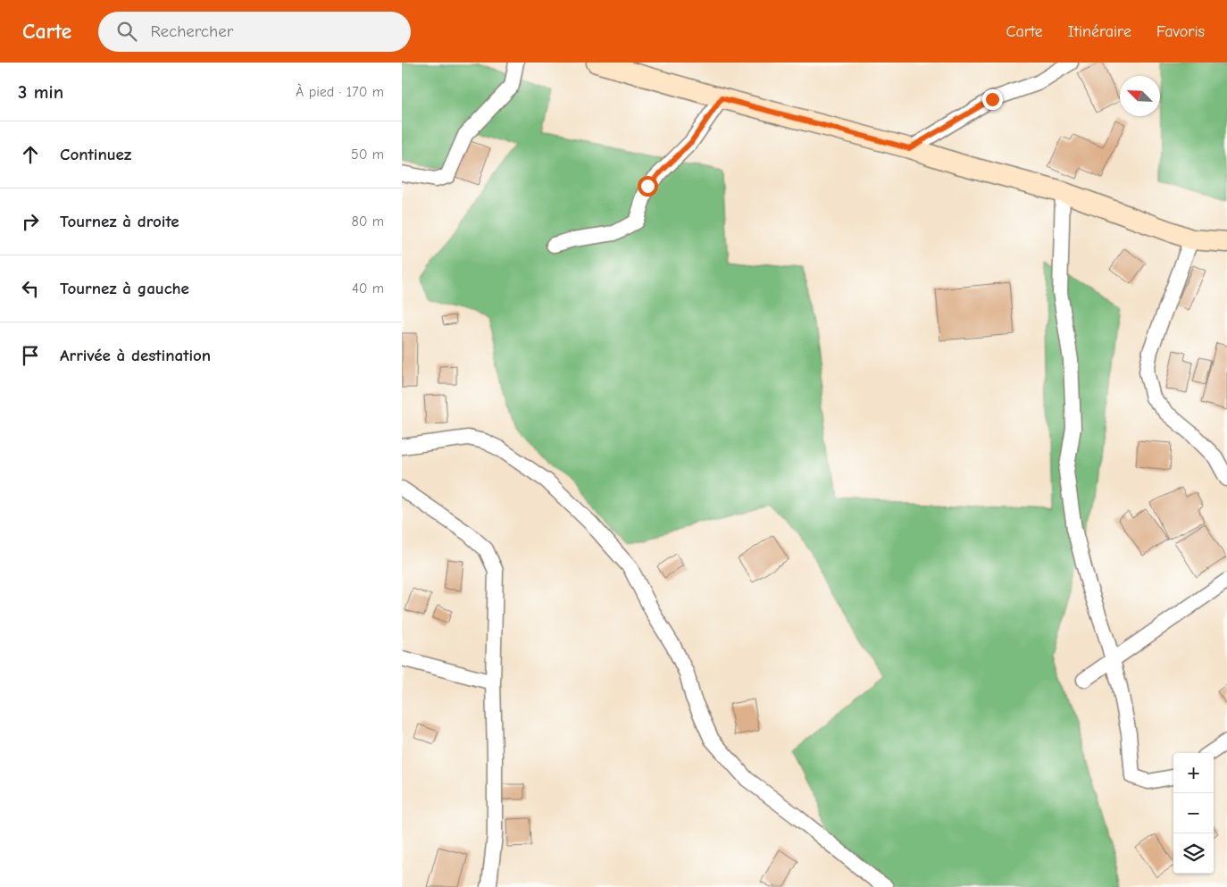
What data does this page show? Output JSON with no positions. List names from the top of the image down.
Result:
{
  "north": "top left",
  "page": {
    "header": "Carte",
    "search": "Rechercher",
    "nav": ["Carte", "Itinéraire", "Favoris"],
    "heading": ["3 min", "À pied · 170 m"],
    "list": [
      ["Continuez", "50 m"],
      ["Tournez à droite", "80 m"],
      ["Tournez à gauche", "40 m"],
      "Arrivée à destination"
    ],
    "map_buttons": ["+", "−"]
  }
}
